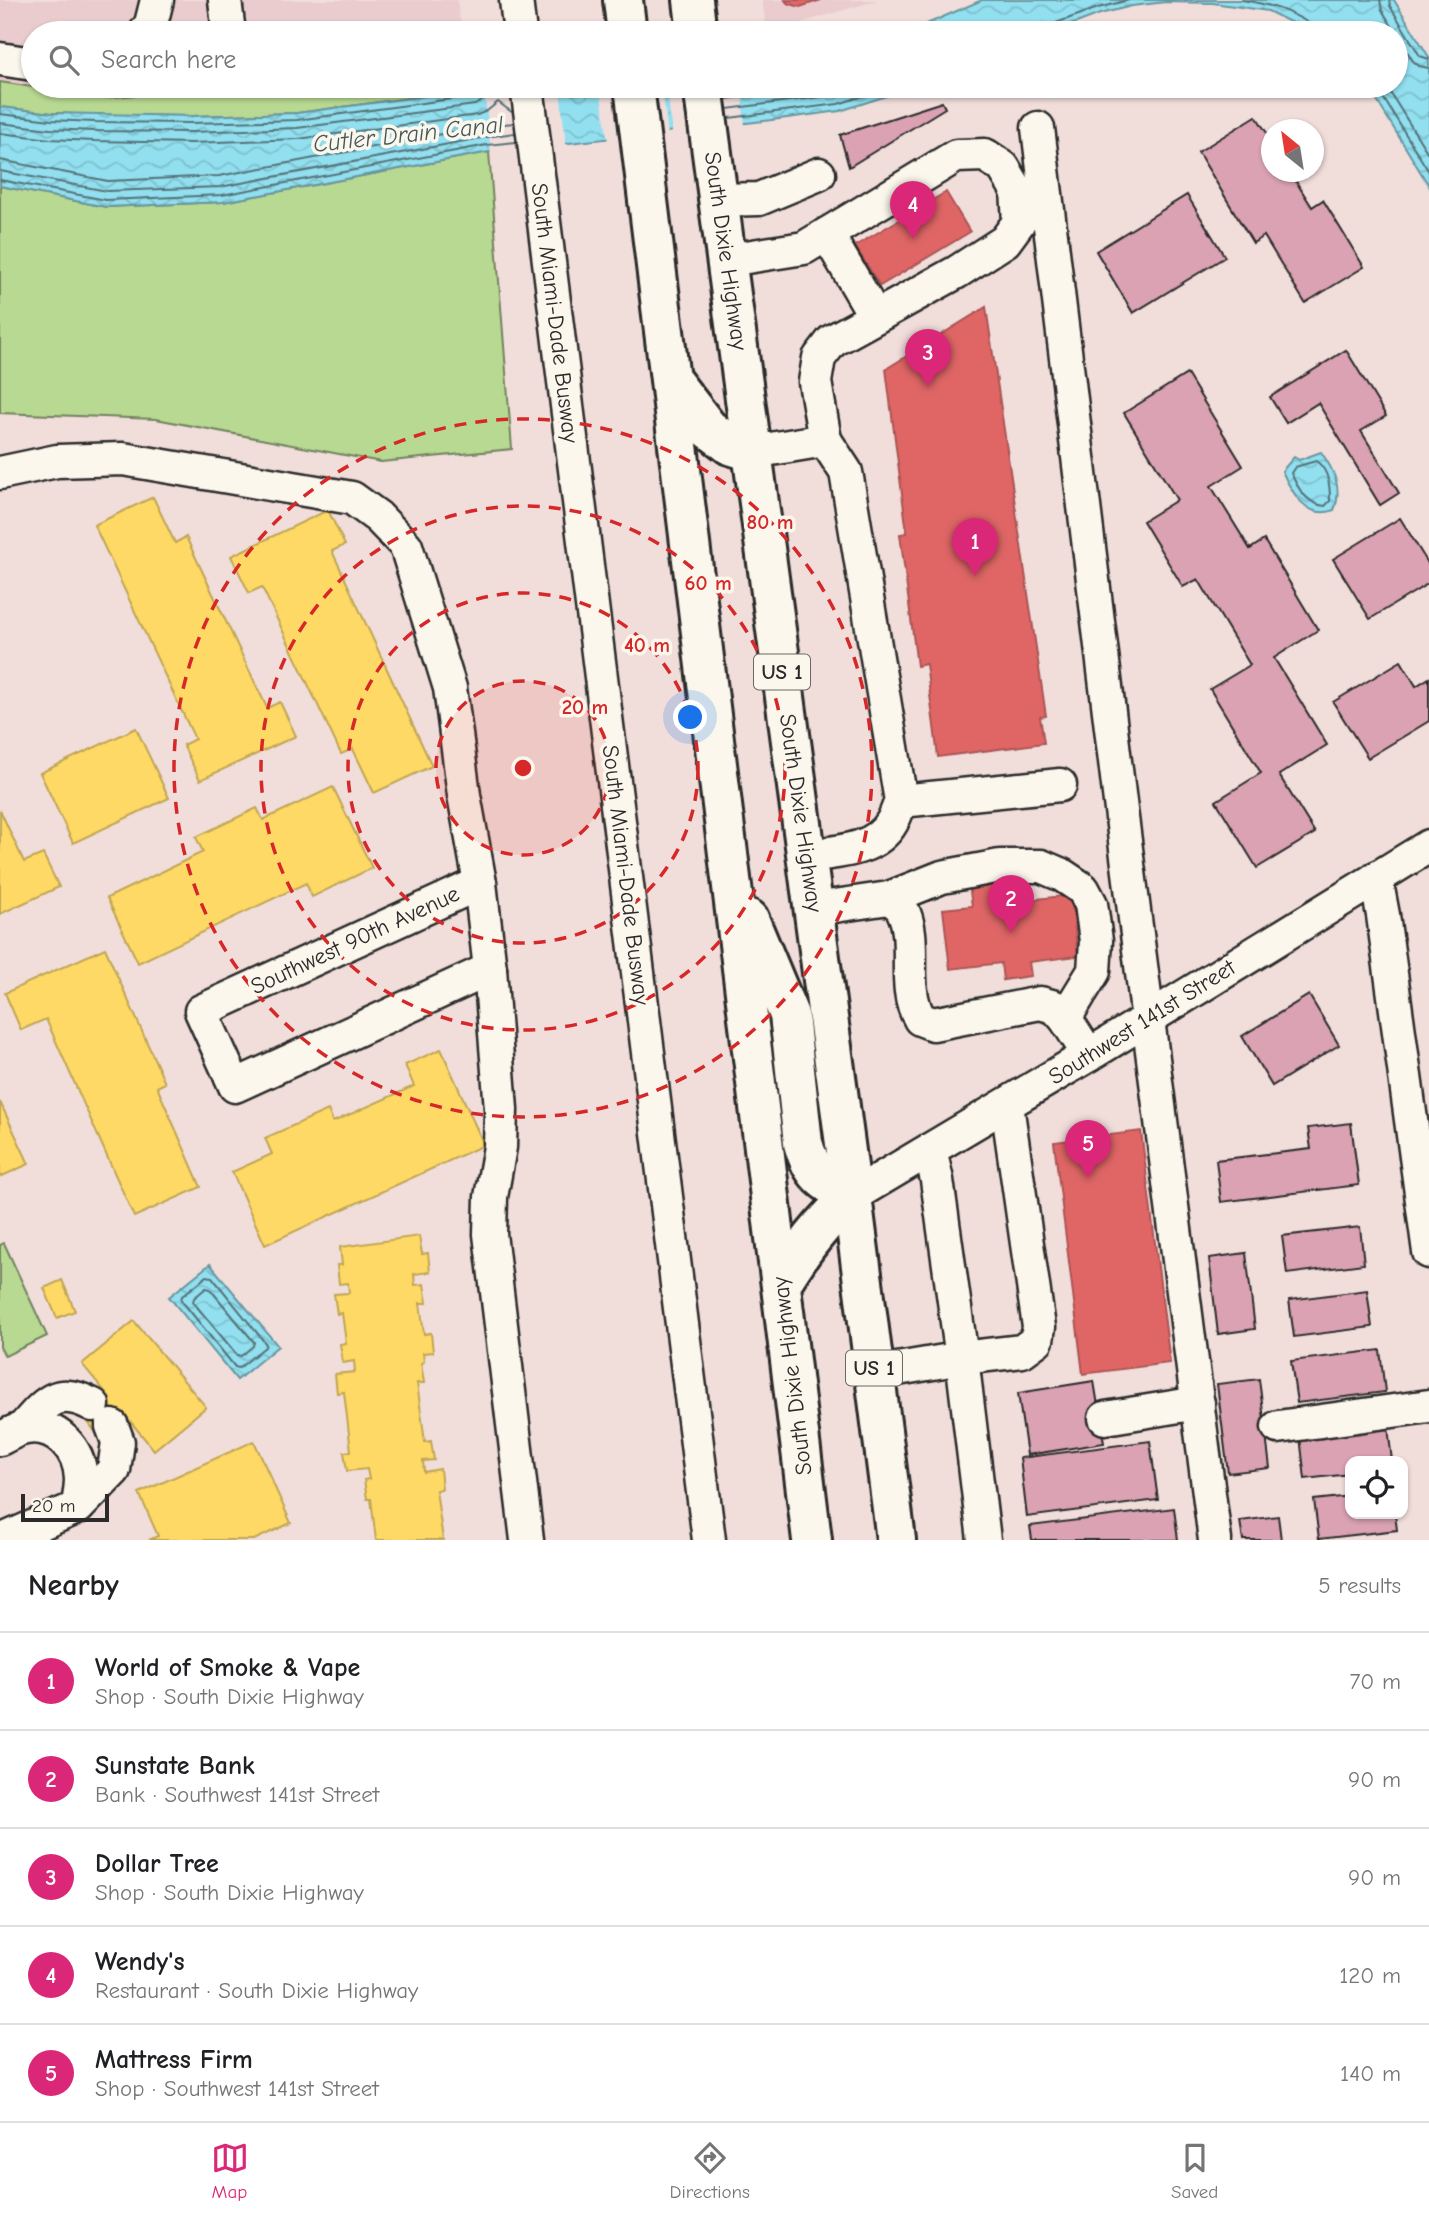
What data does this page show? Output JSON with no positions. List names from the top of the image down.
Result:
{
  "streets": {
    "highway": ["South Dixie Highway", "US 1"],
    "street": ["South Miami-Dade Busway", "Southwest 90th Avenue", "Southwest 141st Street"]
  },
  "crossings": [
    ["South Dixie Highway", "Southwest 141st Street"]
  ],
  "water": ["Cutler Drain Canal"],
  "scale_bar": "20 m",
  "north": "top left",
  "page": {
    "search": "Search here",
    "pins": [
      "4",
      "3",
      "1",
      "2",
      "5"
    ],
    "scale": "20 m",
    "heading": ["Nearby", "5 results"],
    "list": [
      {
        "mark": "1",
        "name": "World of Smoke & Vape",
        "note": "Shop · South Dixie Highway",
        "value": "70 m"
      },
      {
        "mark": "2",
        "name": "Sunstate Bank",
        "note": "Bank · Southwest 141st Street",
        "value": "90 m"
      },
      {
        "mark": "3",
        "name": "Dollar Tree",
        "note": "Shop · South Dixie Highway",
        "value": "90 m"
      },
      {
        "mark": "4",
        "name": "Wendy's",
        "note": "Restaurant · South Dixie Highway",
        "value": "120 m"
      },
      {
        "mark": "5",
        "name": "Mattress Firm",
        "note": "Shop · Southwest 141st Street",
        "value": "140 m"
      }
    ],
    "nav": ["Map", "Directions", "Saved"]
  },
  "rings": [
    "80 m",
    "60 m",
    "40 m",
    "20 m"
  ]
}
